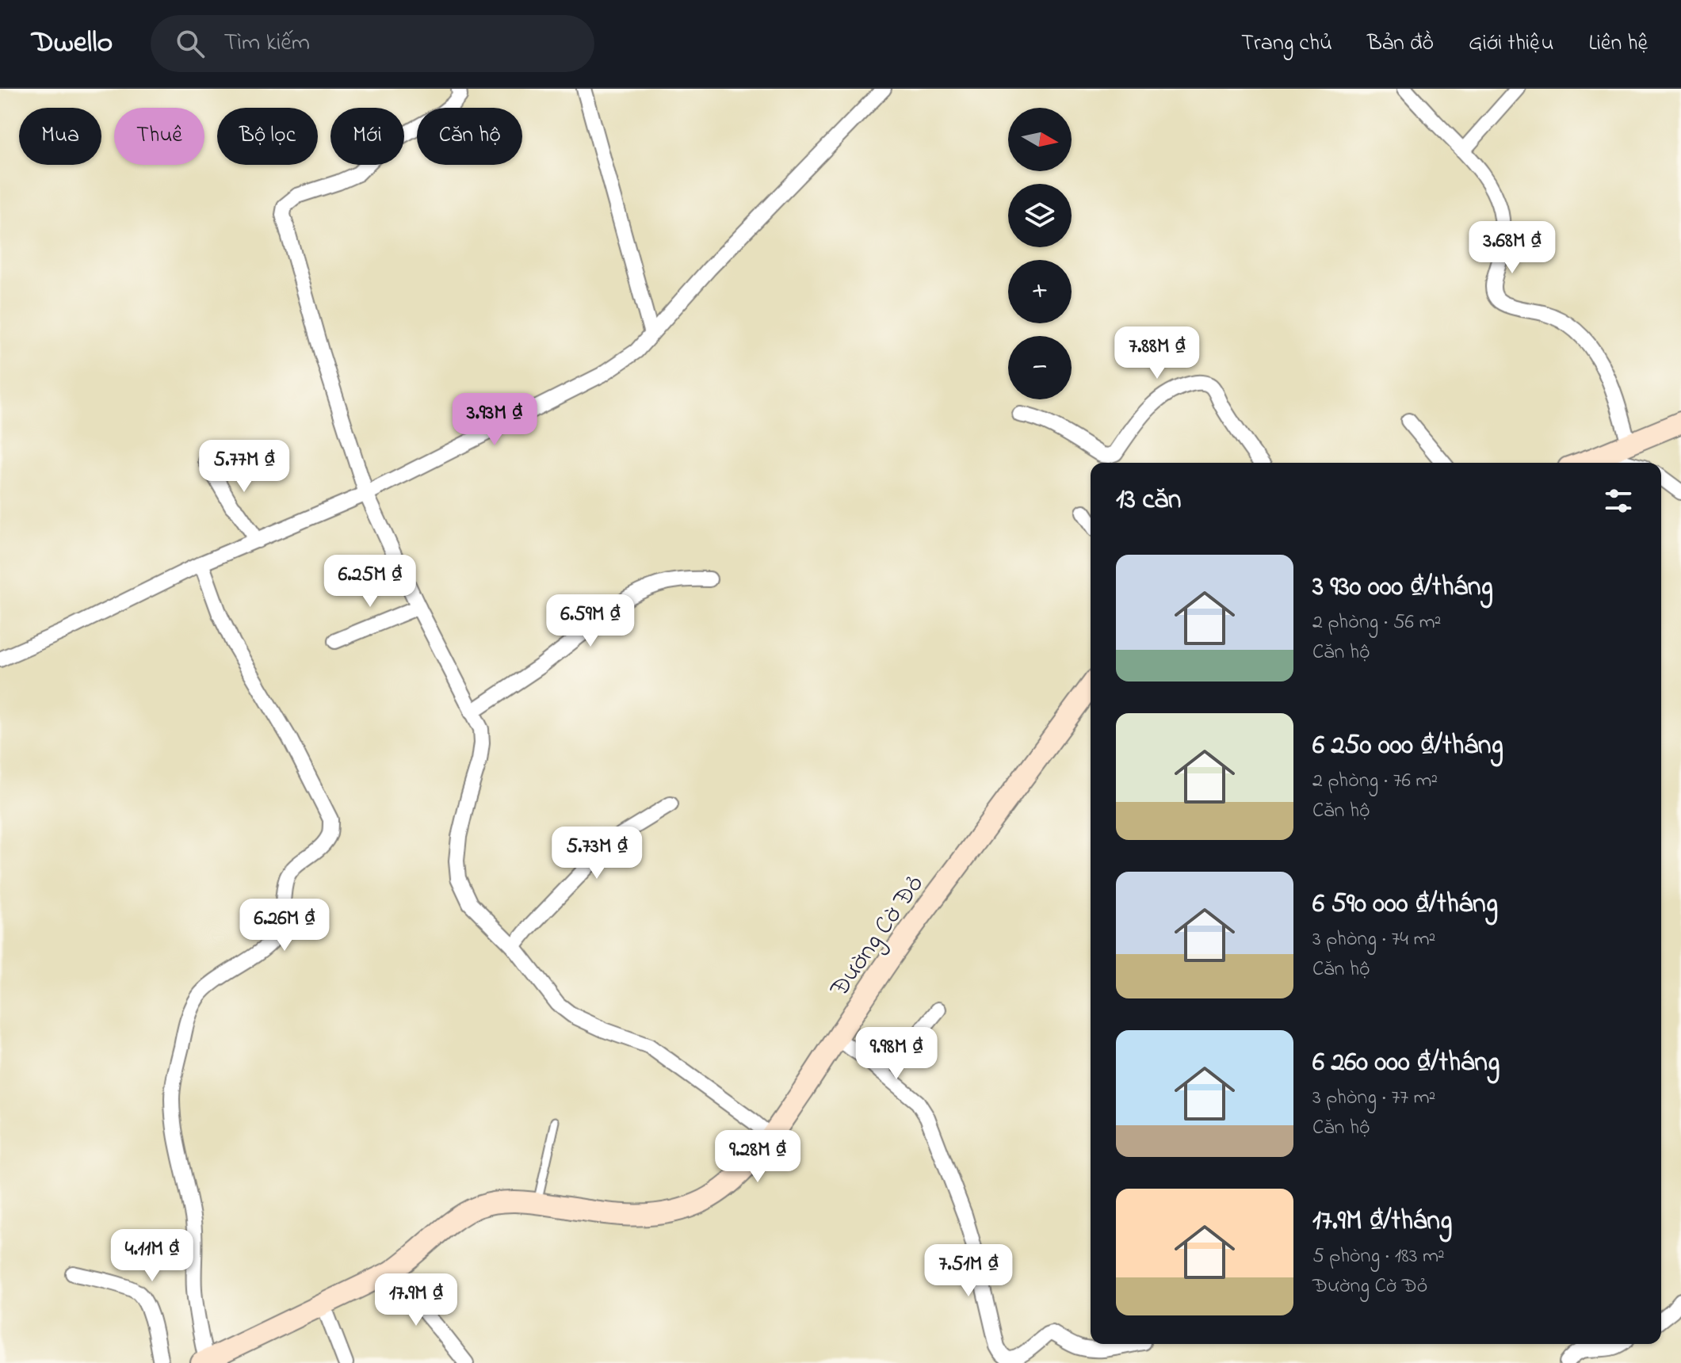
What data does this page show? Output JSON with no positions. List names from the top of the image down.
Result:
{
  "streets": {
    "main road": ["Đường Cờ Đỏ"]
  },
  "north": "right",
  "page": {
    "header": "Dwello",
    "search": "Tìm kiếm",
    "nav": [
      "Trang chủ",
      "Bản đồ",
      "Giới thiệu",
      "Liên hệ"
    ],
    "map_buttons": ["+", "−"],
    "chip": [
      "Mua",
      "Thuê",
      "Bộ lọc",
      "Mới",
      "Căn hộ"
    ],
    "price": [
      "3.68M ₫",
      "7.88M ₫",
      "3.93M ₫",
      "5.77M ₫",
      "6.25M ₫",
      "6.59M ₫",
      "5.73M ₫",
      "6.26M ₫",
      "9.98M ₫",
      "9.28M ₫",
      "4.11M ₫",
      "7.51M ₫",
      "17.9M ₫"
    ],
    "heading": "13 căn",
    "list": [
      {
        "name": "3 930 000 ₫/tháng",
        "note": "2 phòng · 56 m² · Căn hộ"
      },
      {
        "name": "6 250 000 ₫/tháng",
        "note": "2 phòng · 76 m² · Căn hộ"
      },
      {
        "name": "6 590 000 ₫/tháng",
        "note": "3 phòng · 74 m² · Căn hộ"
      },
      {
        "name": "6 260 000 ₫/tháng",
        "note": "3 phòng · 77 m² · Căn hộ"
      },
      {
        "name": "17.9M ₫/tháng",
        "note": "5 phòng · 183 m² · Đường Cờ Đỏ"
      }
    ]
  }
}
